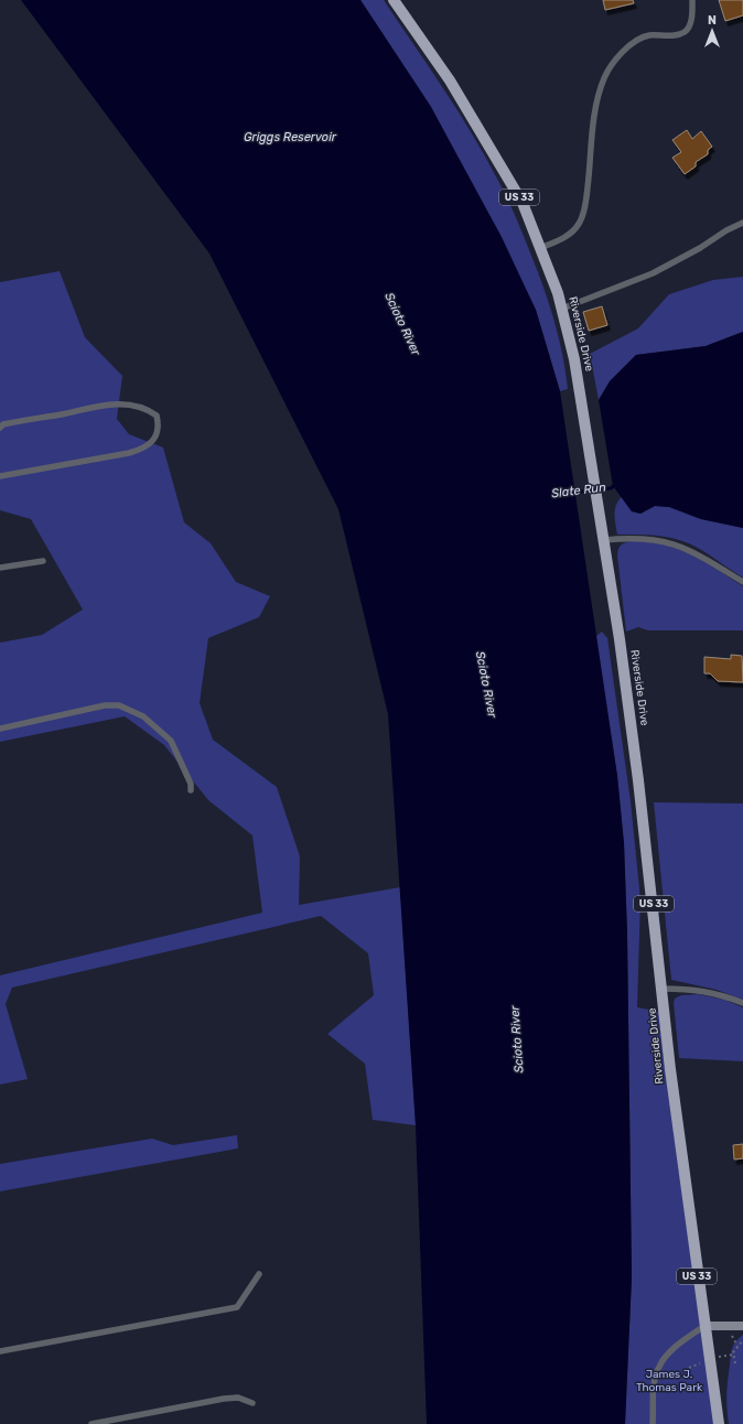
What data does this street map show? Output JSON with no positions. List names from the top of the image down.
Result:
{
  "streets": {
    "main road": ["US 33", "Riverside Drive"]
  },
  "water": ["Griggs Reservoir", "Scioto River", "Slate Run"],
  "parks": ["James J. Thomas Park"],
  "north": "top"
}
